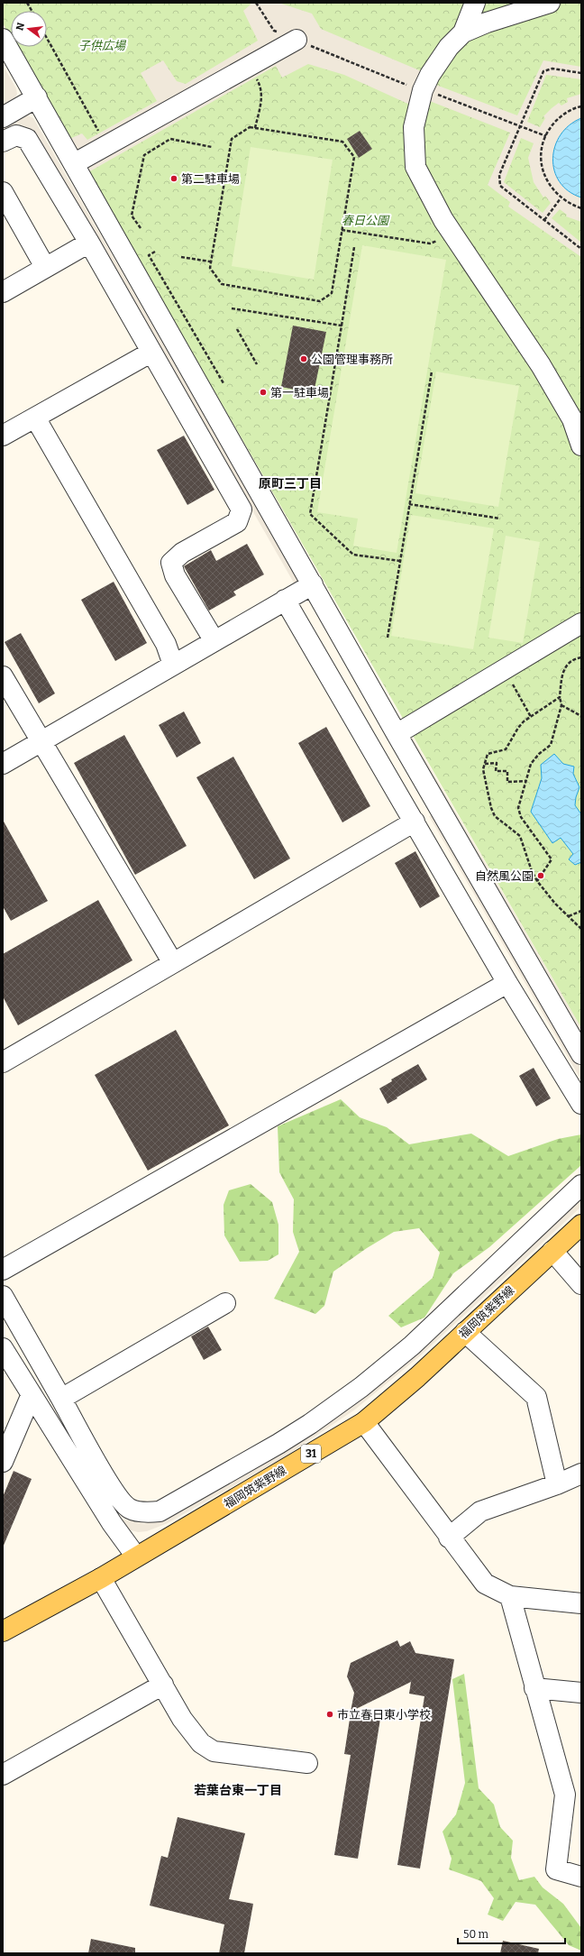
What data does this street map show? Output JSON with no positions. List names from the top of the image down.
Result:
{
  "streets": {
    "main road": ["福岡筑紫野線", "31"]
  },
  "districts": ["原町三丁目", "若葉台東一丁目"],
  "parks": ["子供広場", "春日公園"],
  "places": [
    "第二駐車場",
    "公園管理事務所",
    "第一駐車場",
    "自然風公園",
    "市立春日東小学校"
  ],
  "scale_bar": "50 m",
  "north": "left"
}
